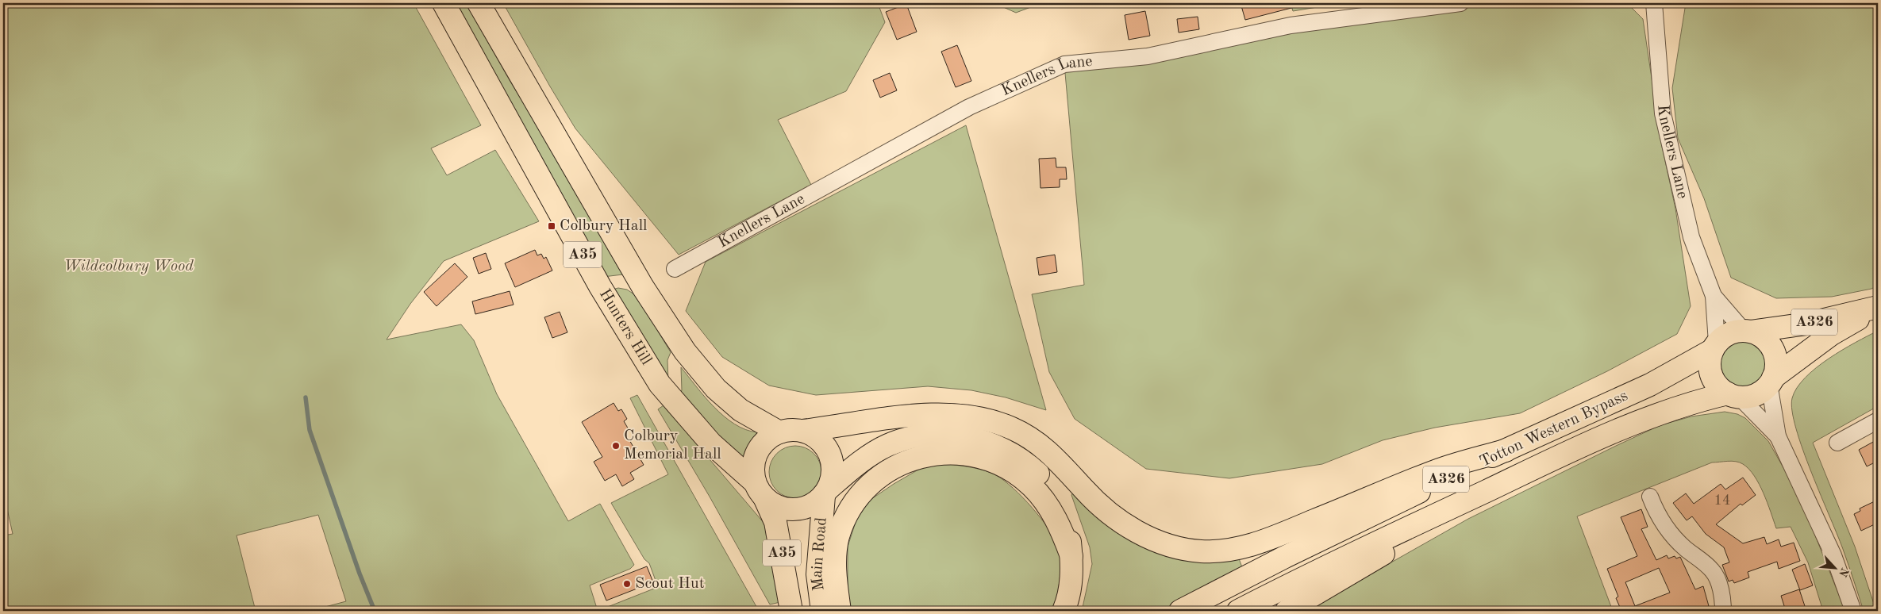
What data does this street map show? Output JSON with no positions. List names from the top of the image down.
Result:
{
  "streets": {
    "main road": [
      "A35",
      "A326",
      "Hunters Hill",
      "Totton Western Bypass",
      "Main Road"
    ],
    "street": ["Knellers Lane"]
  },
  "crossings": [
    ["Knellers Lane", "A326"],
    ["Knellers Lane", "Totton Western Bypass"],
    ["A35", "Hunters Hill"],
    ["A35", "Main Road"],
    ["A326", "Totton Western Bypass"],
    ["Hunters Hill", "Main Road"]
  ],
  "parks": ["Wildcolbury Wood"],
  "places": {
    "transit": ["Colbury Hall"],
    "other": ["Colbury Memorial Hall", "Scout Hut"]
  },
  "house_numbers": ["14"],
  "north": "bottom right"
}
